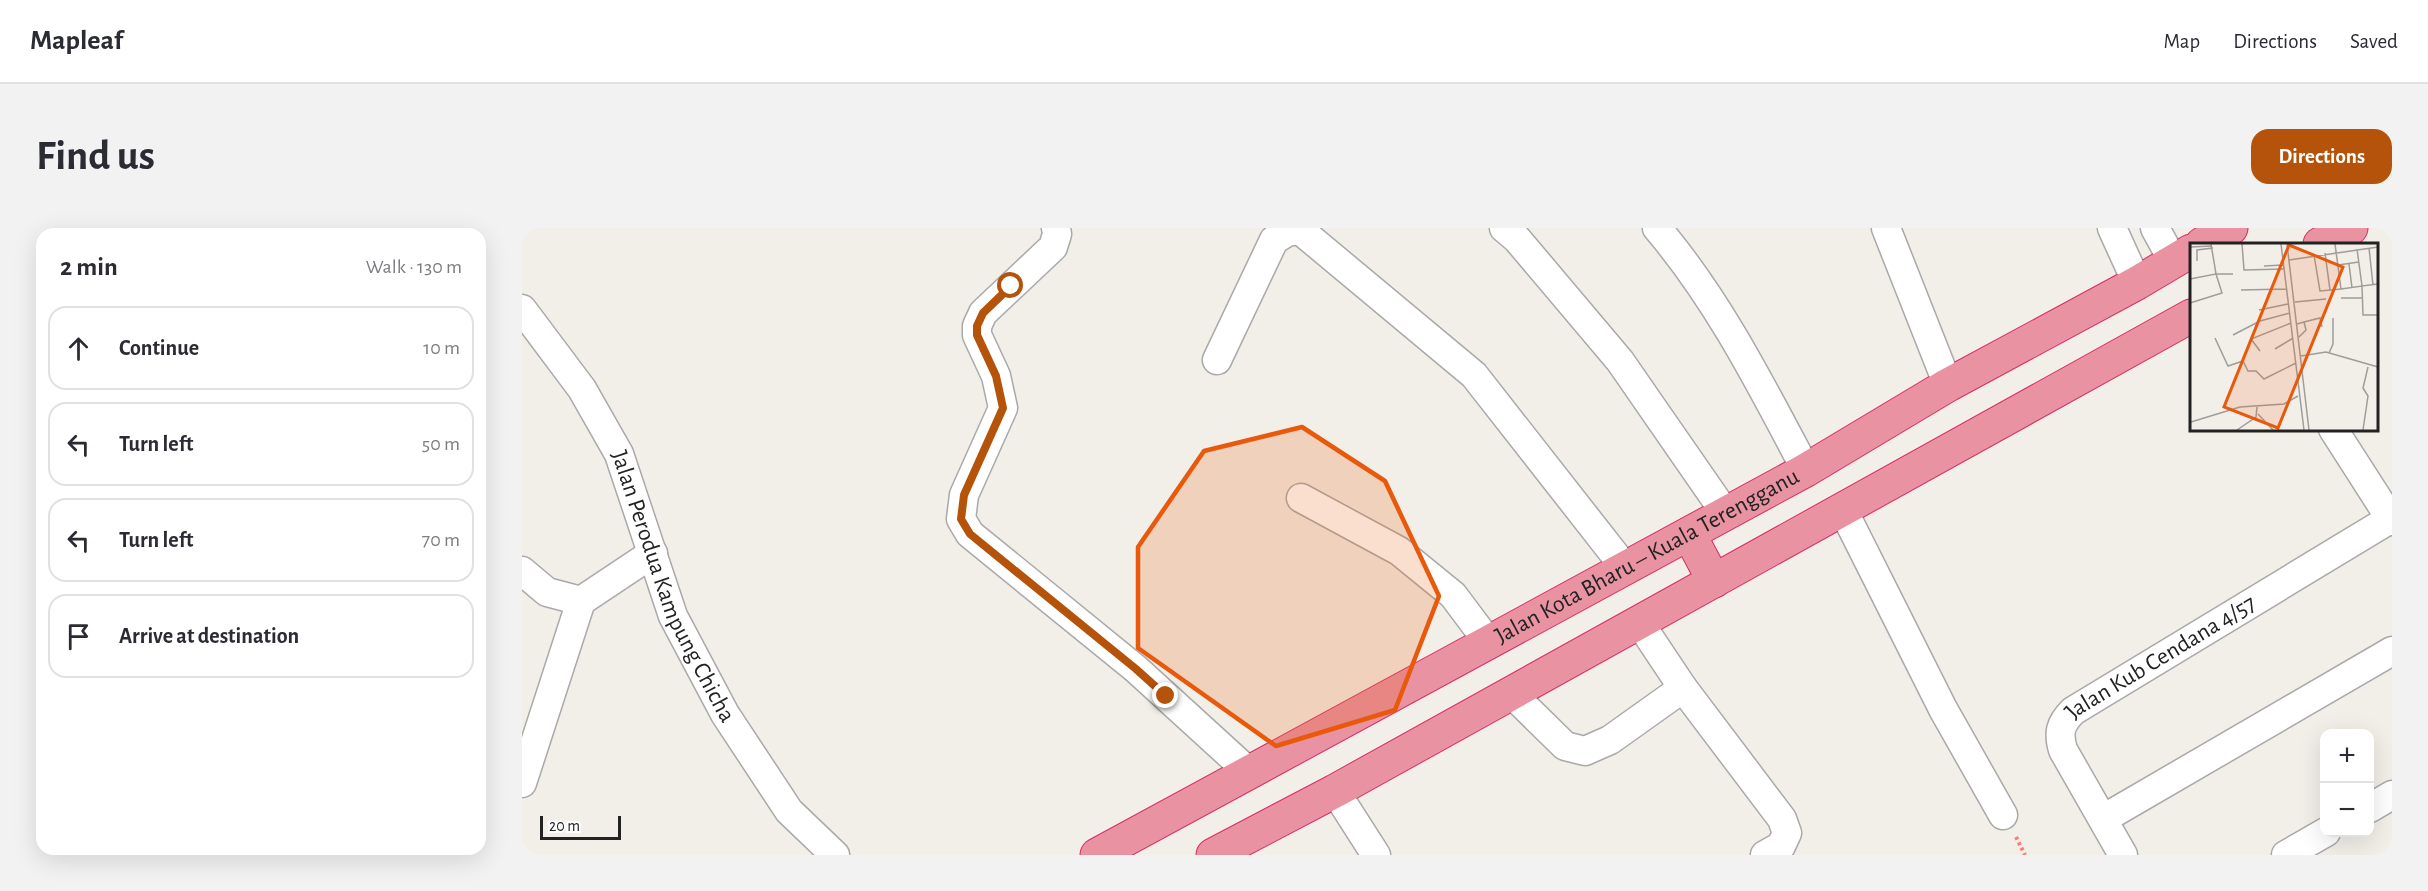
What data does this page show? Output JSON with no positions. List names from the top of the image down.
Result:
{
  "streets": {
    "highway": ["Jalan Kota Bharu – Kuala Terengganu"],
    "street": ["Jalan Perodua Kampung Chicha", "Jalan Kub Cendana 4/57"]
  },
  "scale_bar": "20 m",
  "page": {
    "header": "Mapleaf",
    "nav": ["Map", "Directions", "Saved"],
    "buttons": "Directions",
    "title": "Find us",
    "heading": ["2 min", "Walk · 130 m"],
    "list": [
      ["Continue", "10 m"],
      ["Turn left", "50 m"],
      ["Turn left", "70 m"],
      "Arrive at destination"
    ],
    "map_buttons": ["+", "−"],
    "scale": "20 m"
  }
}
